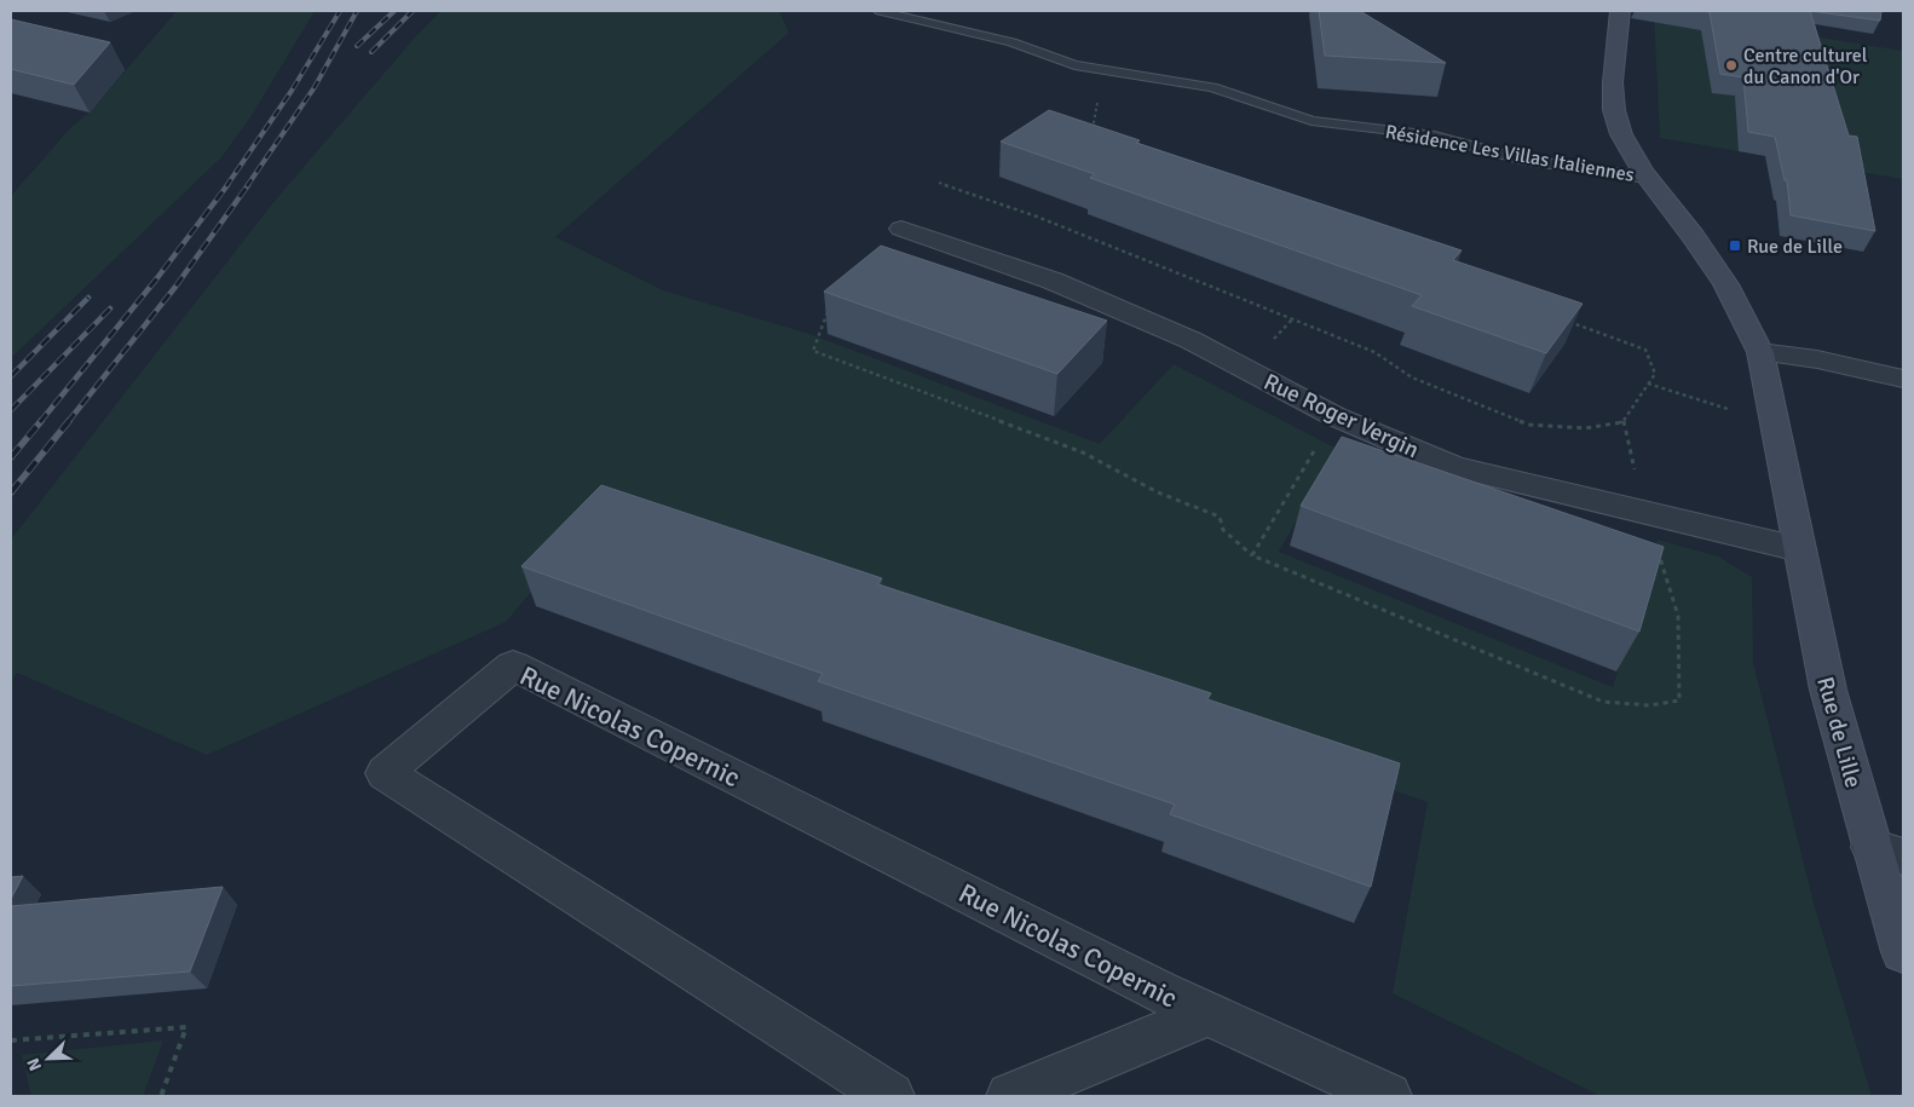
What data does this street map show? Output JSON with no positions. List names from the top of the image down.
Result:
{
  "streets": {
    "street": ["Rue Roger Vergin", "Rue Nicolas Copernic", "Rue de Lille"],
    "lane": ["Résidence Les Villas Italiennes"]
  },
  "crossings": [
    ["Résidence Les Villas Italiennes", "Rue de Lille"],
    ["Rue Roger Vergin", "Rue de Lille"]
  ],
  "places": {
    "other": ["Centre culturel du Canon d'Or"],
    "transit": ["Rue de Lille"]
  },
  "north": "bottom left"
}
